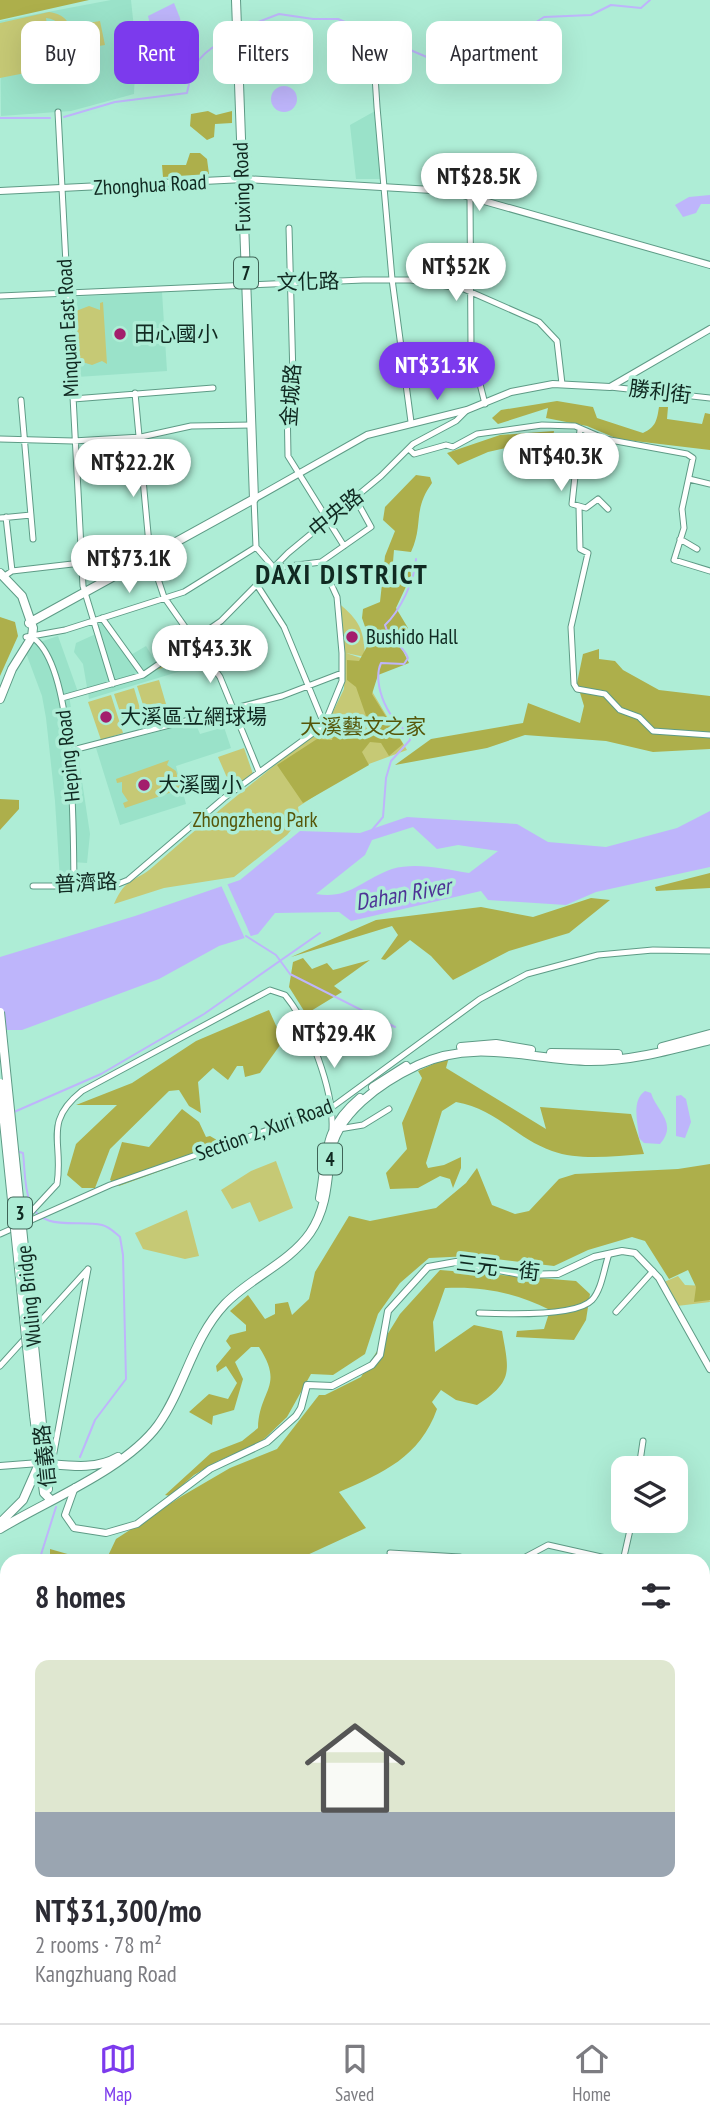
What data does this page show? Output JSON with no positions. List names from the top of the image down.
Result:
{
  "streets": {
    "main road": [
      "Fuxing Road",
      "7",
      "4",
      "3",
      "Wuling Bridge",
      "信義路"
    ],
    "street": [
      "Zhonghua Road",
      "文化路",
      "Minquan East Road",
      "勝利街",
      "金城路",
      "中央路",
      "Heping Road",
      "普濟路",
      "Section 2, Xuri Road",
      "三元一街"
    ]
  },
  "crossings": [
    ["Zhonghua Road", "Fuxing Road"],
    ["Zhonghua Road", "Minquan East Road"],
    ["Fuxing Road", "文化路"],
    ["文化路", "Minquan East Road"],
    ["文化路", "金城路"],
    ["Minquan East Road", "中央路"],
    ["金城路", "中央路"],
    ["中央路", "Heping Road"],
    ["Heping Road", "普濟路"],
    ["Section 2, Xuri Road", "4"],
    ["4", "3"],
    ["4", "三元一街"],
    ["4", "信義路"],
    ["3", "信義路"],
    ["三元一街", "信義路"],
    ["Wuling Bridge", "信義路"]
  ],
  "districts": ["DAXI DISTRICT"],
  "water": ["Dahan River"],
  "parks": ["大溪藝文之家", "Zhongzheng Park"],
  "places": [
    "田心國小",
    "Bushido Hall",
    "大溪區立網球場",
    "大溪國小"
  ],
  "page": {
    "chip": [
      "Buy",
      "Rent",
      "Filters",
      "New",
      "Apartment"
    ],
    "price": [
      "NT$28.5K",
      "NT$52K",
      "NT$31.3K",
      "NT$40.3K",
      "NT$22.2K",
      "NT$73.1K",
      "NT$43.3K",
      "NT$29.4K"
    ],
    "heading": "8 homes",
    "list": [
      {
        "name": "NT$31,300/mo",
        "note": "2 rooms · 78 m² · Kangzhuang Road"
      }
    ],
    "tabs": ["Map", "Saved", "Home"]
  }
}
